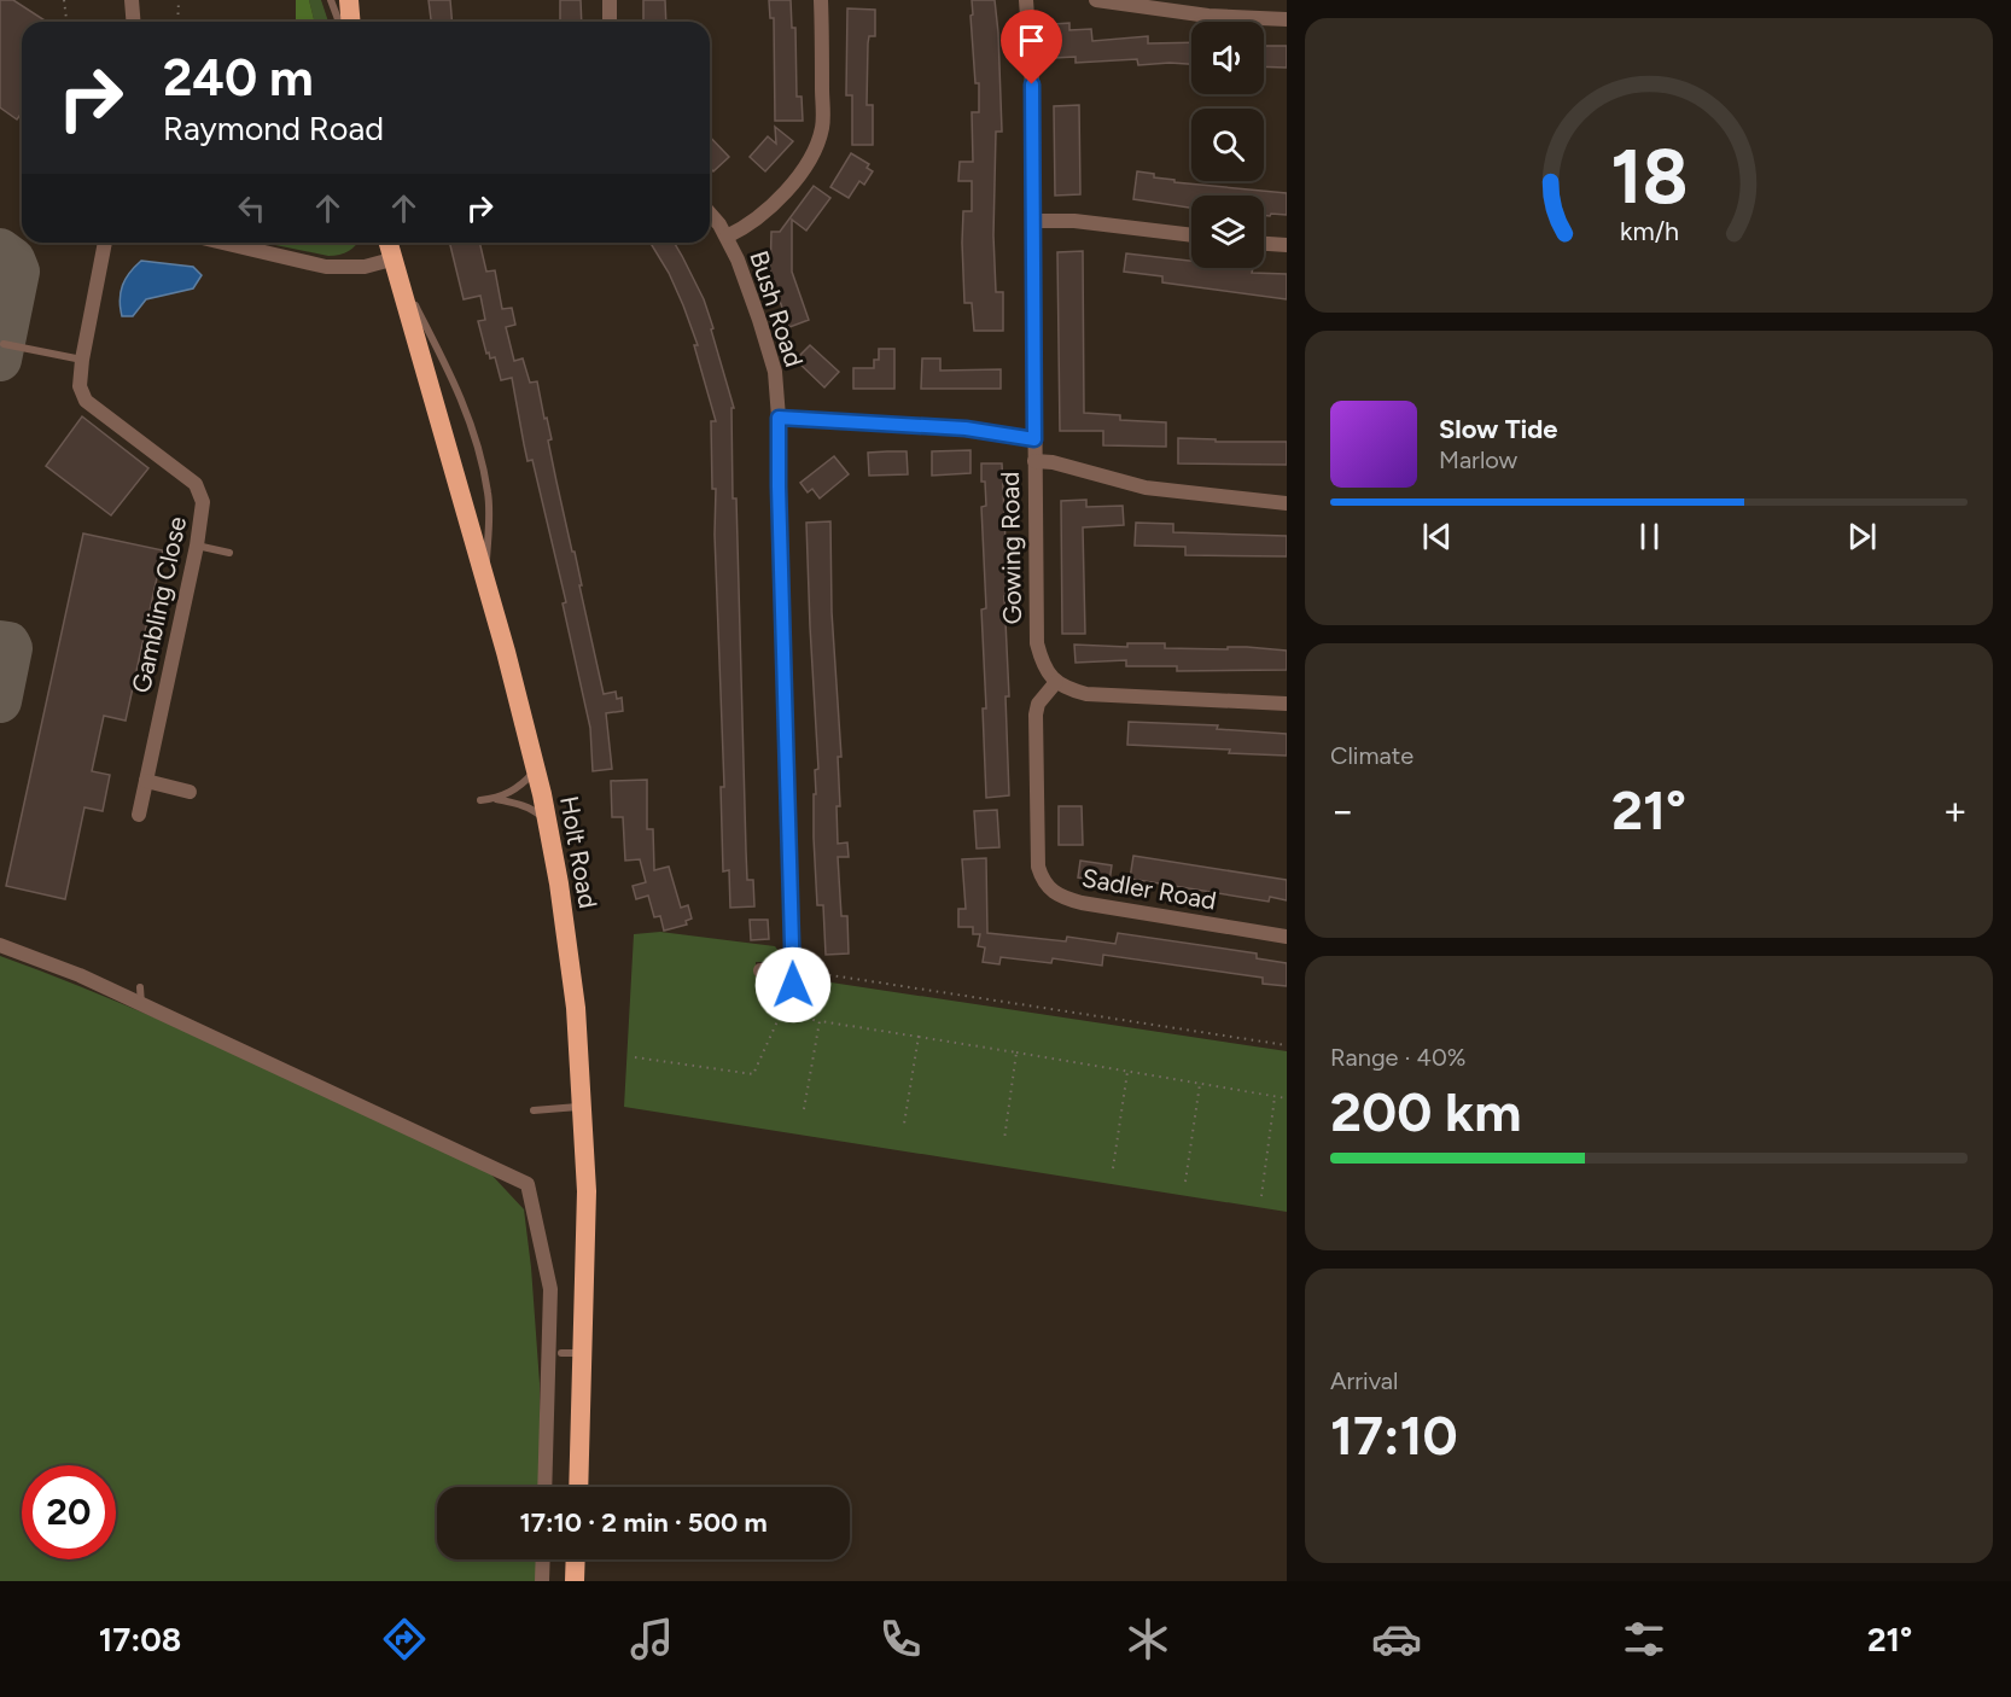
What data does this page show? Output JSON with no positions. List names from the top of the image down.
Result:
{
  "streets": {
    "highway": ["Holt Road"],
    "street": [
      "Bush Road",
      "Gowing Road",
      "Gambling Close",
      "Sadler Road"
    ]
  },
  "crossings": [
    ["Gowing Road", "Sadler Road"]
  ],
  "page": {
    "turn": ["240 m", "Raymond Road"],
    "song": ["Slow Tide", "Marlow"],
    "tile": [
      "Climate",
      ["Range · 40%", "200 km"],
      ["Arrival", "17:10"]
    ],
    "heat": ["−", "21°", "+"],
    "limit": "20",
    "trip": "17:10 · 2 min · 500 m",
    "tabs": ["17:08", "21°"],
    "gauge": ["18", "km/h"]
  }
}
